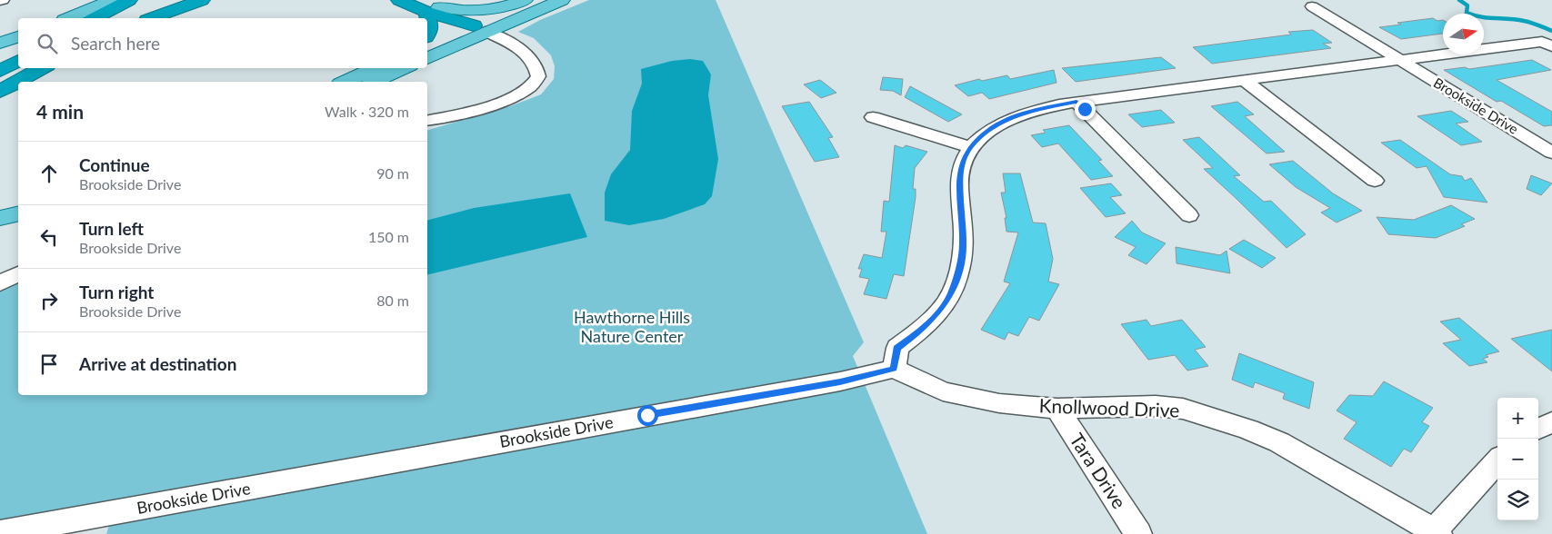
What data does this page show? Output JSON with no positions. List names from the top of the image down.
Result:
{
  "streets": {
    "street": ["Brookside Drive", "Knollwood Drive", "Tara Drive"]
  },
  "crossings": [
    ["Brookside Drive", "Knollwood Drive"],
    ["Knollwood Drive", "Tara Drive"]
  ],
  "parks": ["Hawthorne Hills Nature Center"],
  "north": "right",
  "page": {
    "search": "Search here",
    "heading": ["4 min", "Walk · 320 m"],
    "list": [
      ["Continue", "Brookside Drive", "90 m"],
      ["Turn left", "Brookside Drive", "150 m"],
      ["Turn right", "Brookside Drive", "80 m"],
      "Arrive at destination"
    ],
    "map_buttons": ["+", "−"]
  }
}
